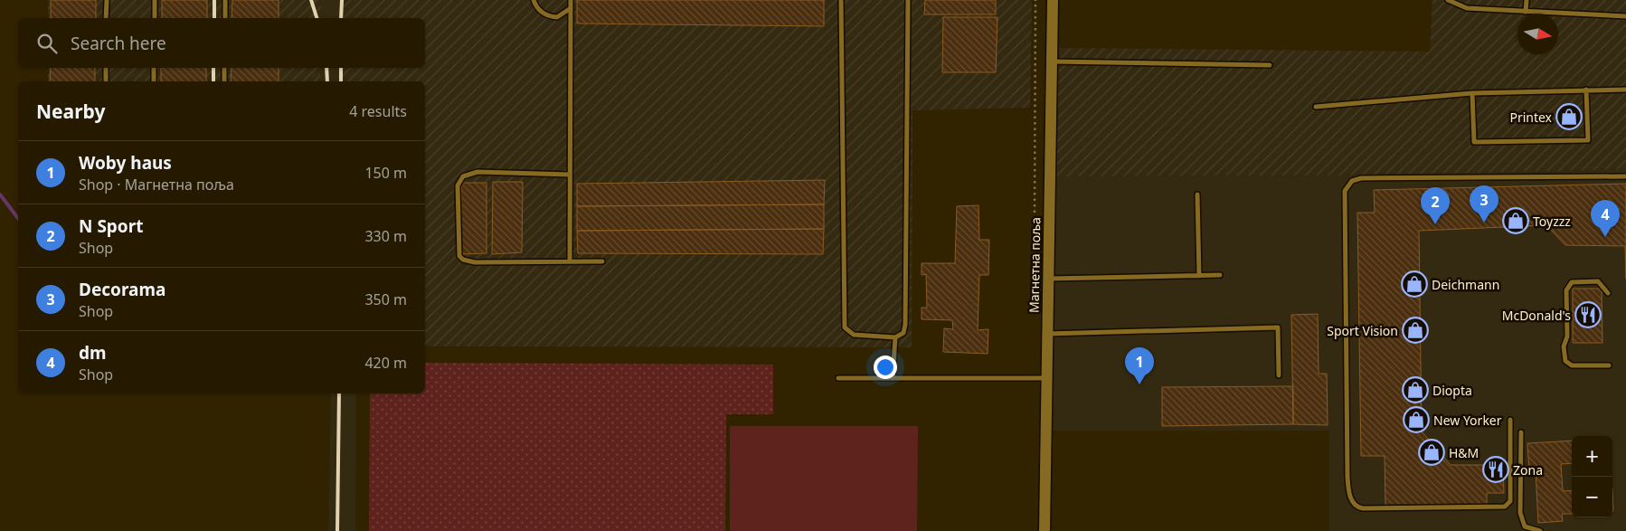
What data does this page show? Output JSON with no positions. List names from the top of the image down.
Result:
{
  "streets": {
    "street": ["Магнетна поља"]
  },
  "places": {
    "shop": [
      "Printex",
      "Toyzzz",
      "Deichmann",
      "Sport Vision",
      "Diopta",
      "New Yorker",
      "H&M"
    ],
    "restaurant": ["McDonald's", "Zona"]
  },
  "north": "right",
  "page": {
    "search": "Search here",
    "heading": ["Nearby", "4 results"],
    "list": [
      {
        "mark": "1",
        "name": "Woby haus",
        "note": "Shop · Магнетна поља",
        "value": "150 m"
      },
      {
        "mark": "2",
        "name": "N Sport",
        "note": "Shop",
        "value": "330 m"
      },
      {
        "mark": "3",
        "name": "Decorama",
        "note": "Shop",
        "value": "350 m"
      },
      {
        "mark": "4",
        "name": "dm",
        "note": "Shop",
        "value": "420 m"
      }
    ],
    "pins": [
      "3",
      "2",
      "4",
      "1"
    ],
    "map_buttons": ["+", "−"]
  }
}
